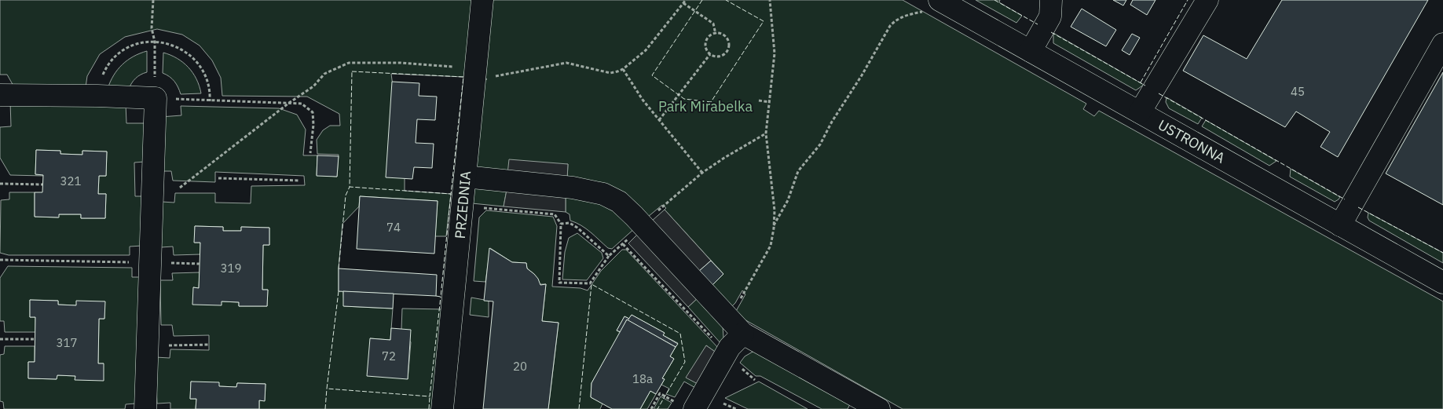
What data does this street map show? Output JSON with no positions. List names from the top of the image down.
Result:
{
  "streets": {
    "street": ["USTRONNA", "PRZEDNIA"]
  },
  "parks": ["Park Mirabelka"],
  "house_numbers": [
    "45",
    "321",
    "74",
    "319",
    "317",
    "72",
    "20",
    "18a"
  ]
}
